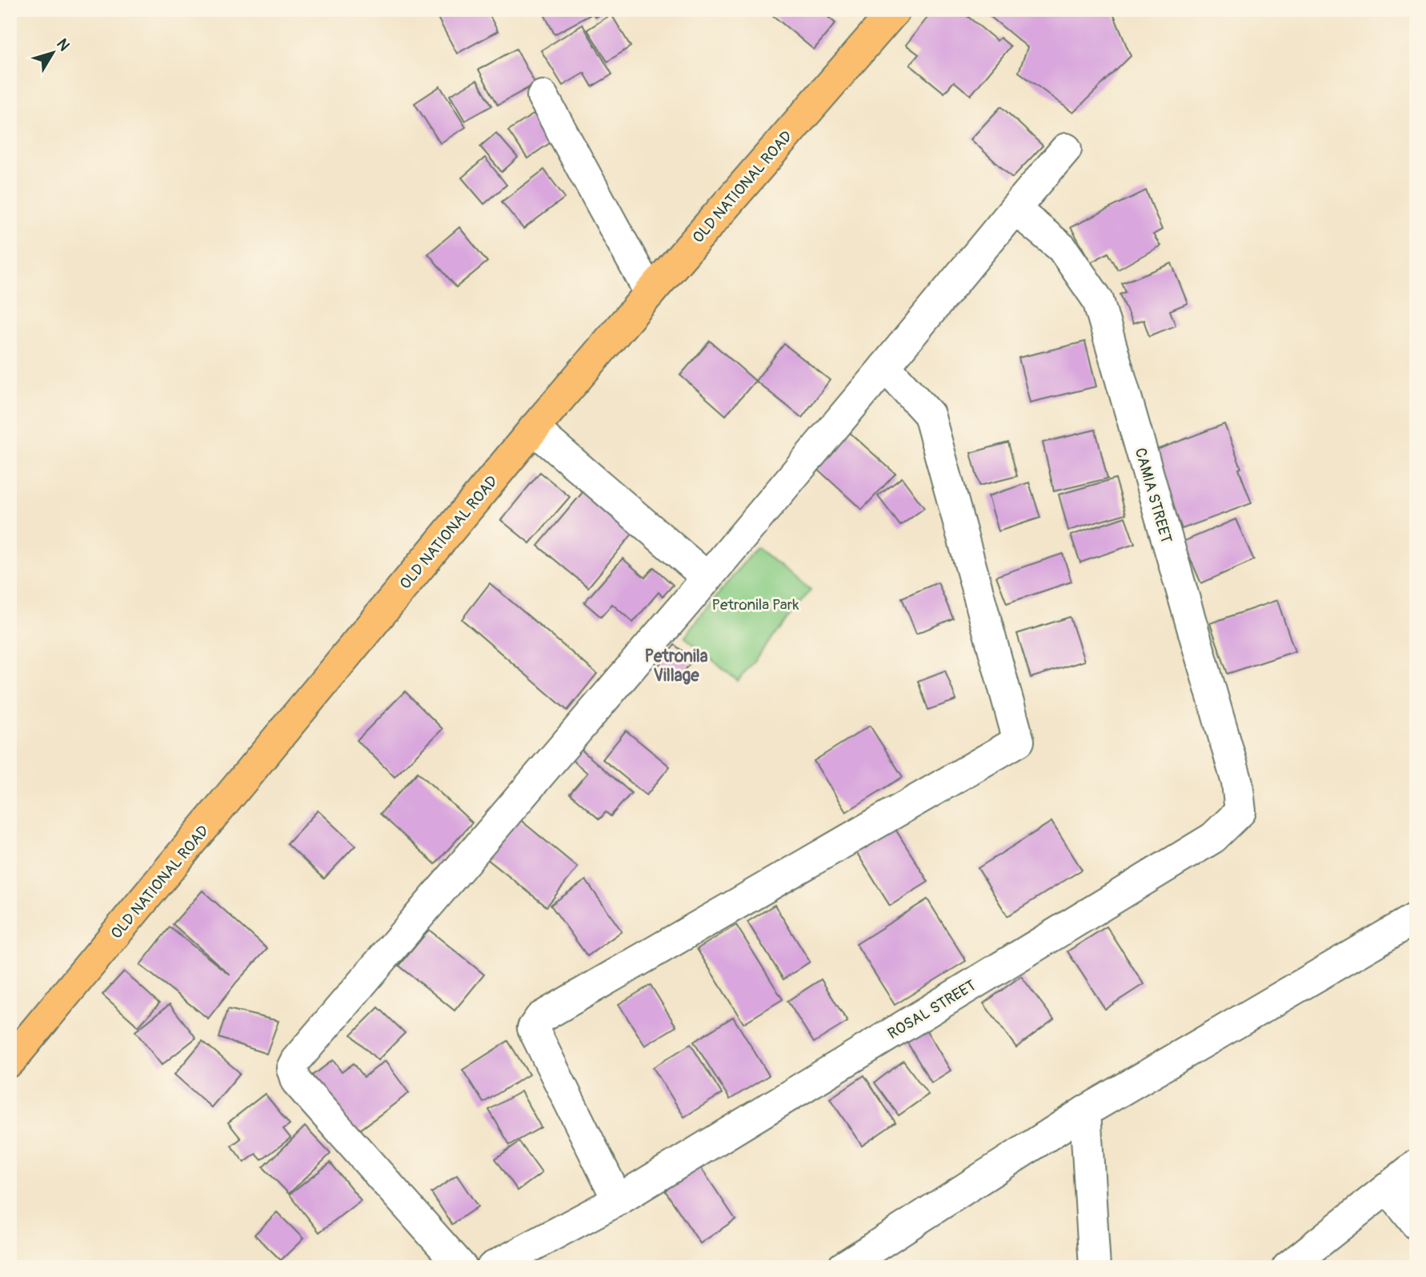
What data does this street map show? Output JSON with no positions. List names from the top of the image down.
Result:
{
  "streets": {
    "main road": ["OLD NATIONAL ROAD"],
    "street": ["CAMIA STREET", "ROSAL STREET"]
  },
  "crossings": [
    ["CAMIA STREET", "ROSAL STREET"]
  ],
  "districts": ["Petronila Village"],
  "parks": ["Petronila Park"],
  "north": "top right"
}
